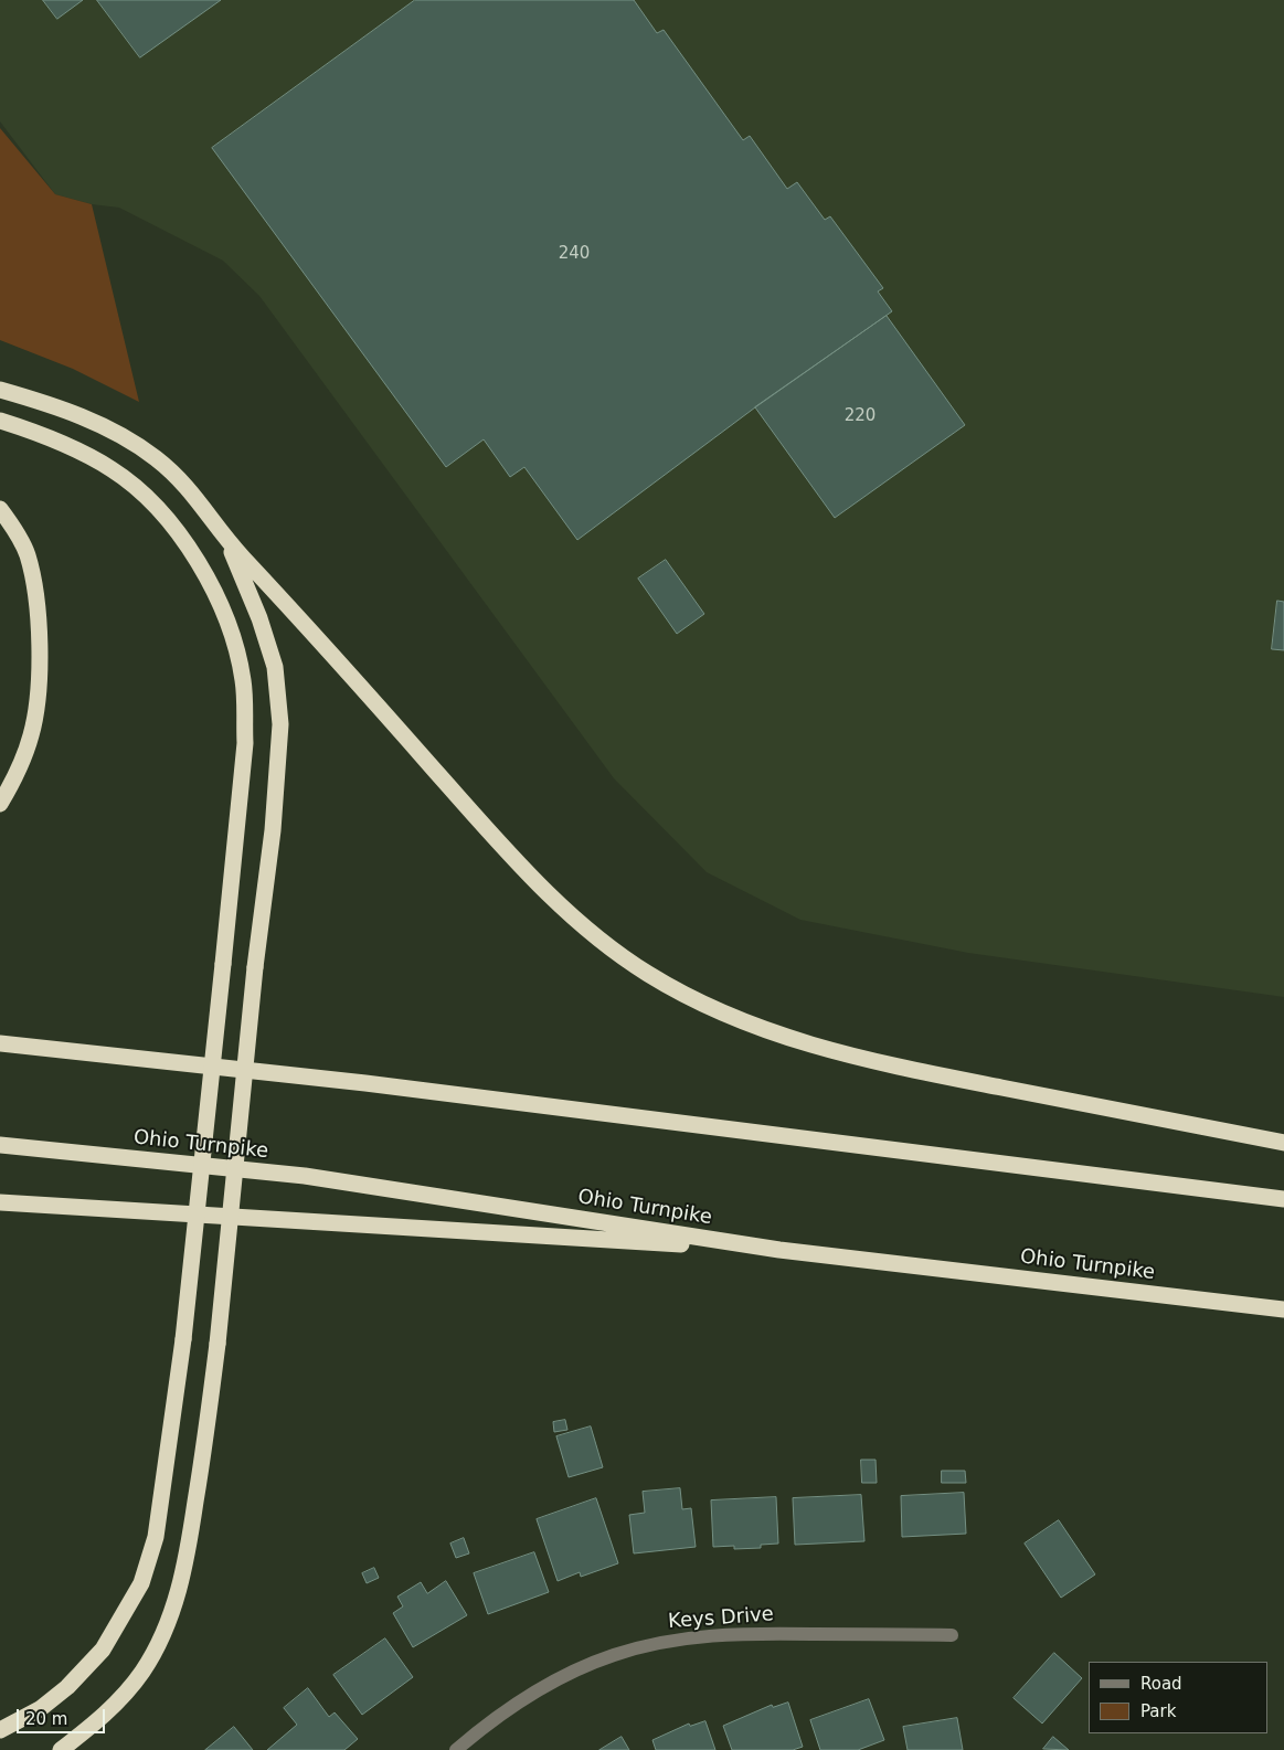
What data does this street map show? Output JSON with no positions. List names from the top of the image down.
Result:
{
  "streets": {
    "highway": ["Ohio Turnpike"],
    "street": ["Keys Drive"]
  },
  "house_numbers": ["240", "220"],
  "legend": ["Road", "Park"],
  "scale_bar": "20 m"
}
